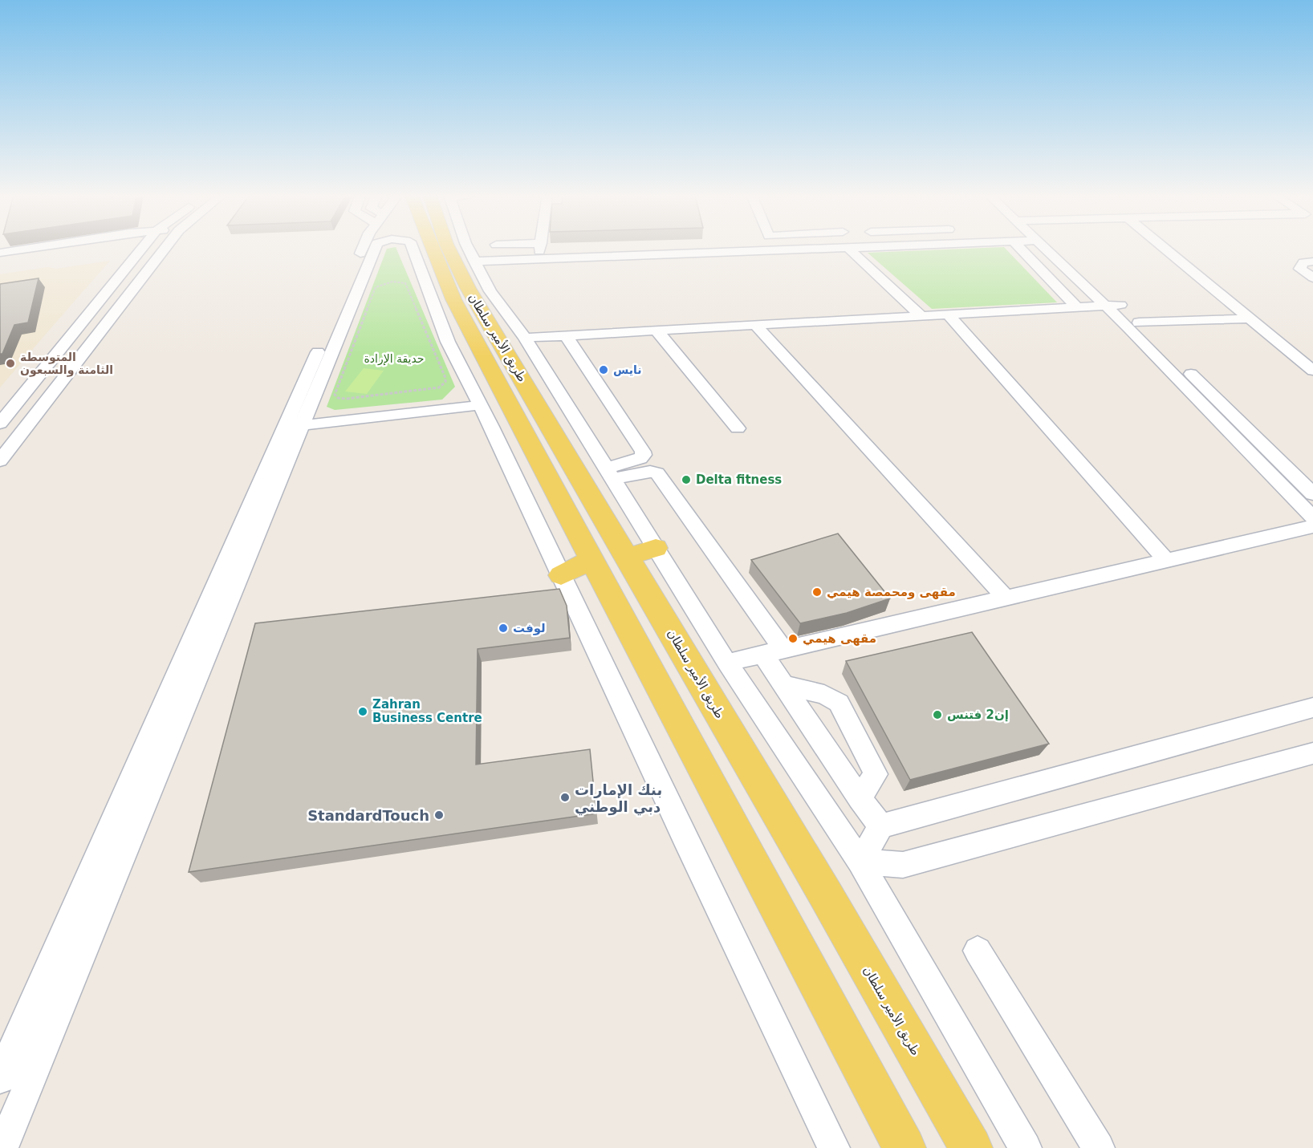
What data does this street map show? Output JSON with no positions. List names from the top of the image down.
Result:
{
  "streets": {
    "main road": ["طريق الأمير سلطان"]
  },
  "parks": ["حديقة الإرادة"],
  "places": [
    "المتوسطة الثامنة والسبعون",
    "نايس",
    "Delta fitness",
    "مقهى ومحمصة هيمي",
    "لوفت",
    "مقهى هيمي",
    "Zahran Business Centre",
    "إن2 فتنس",
    "بنك الإمارات دبي الوطني",
    "StandardTouch"
  ]
}
